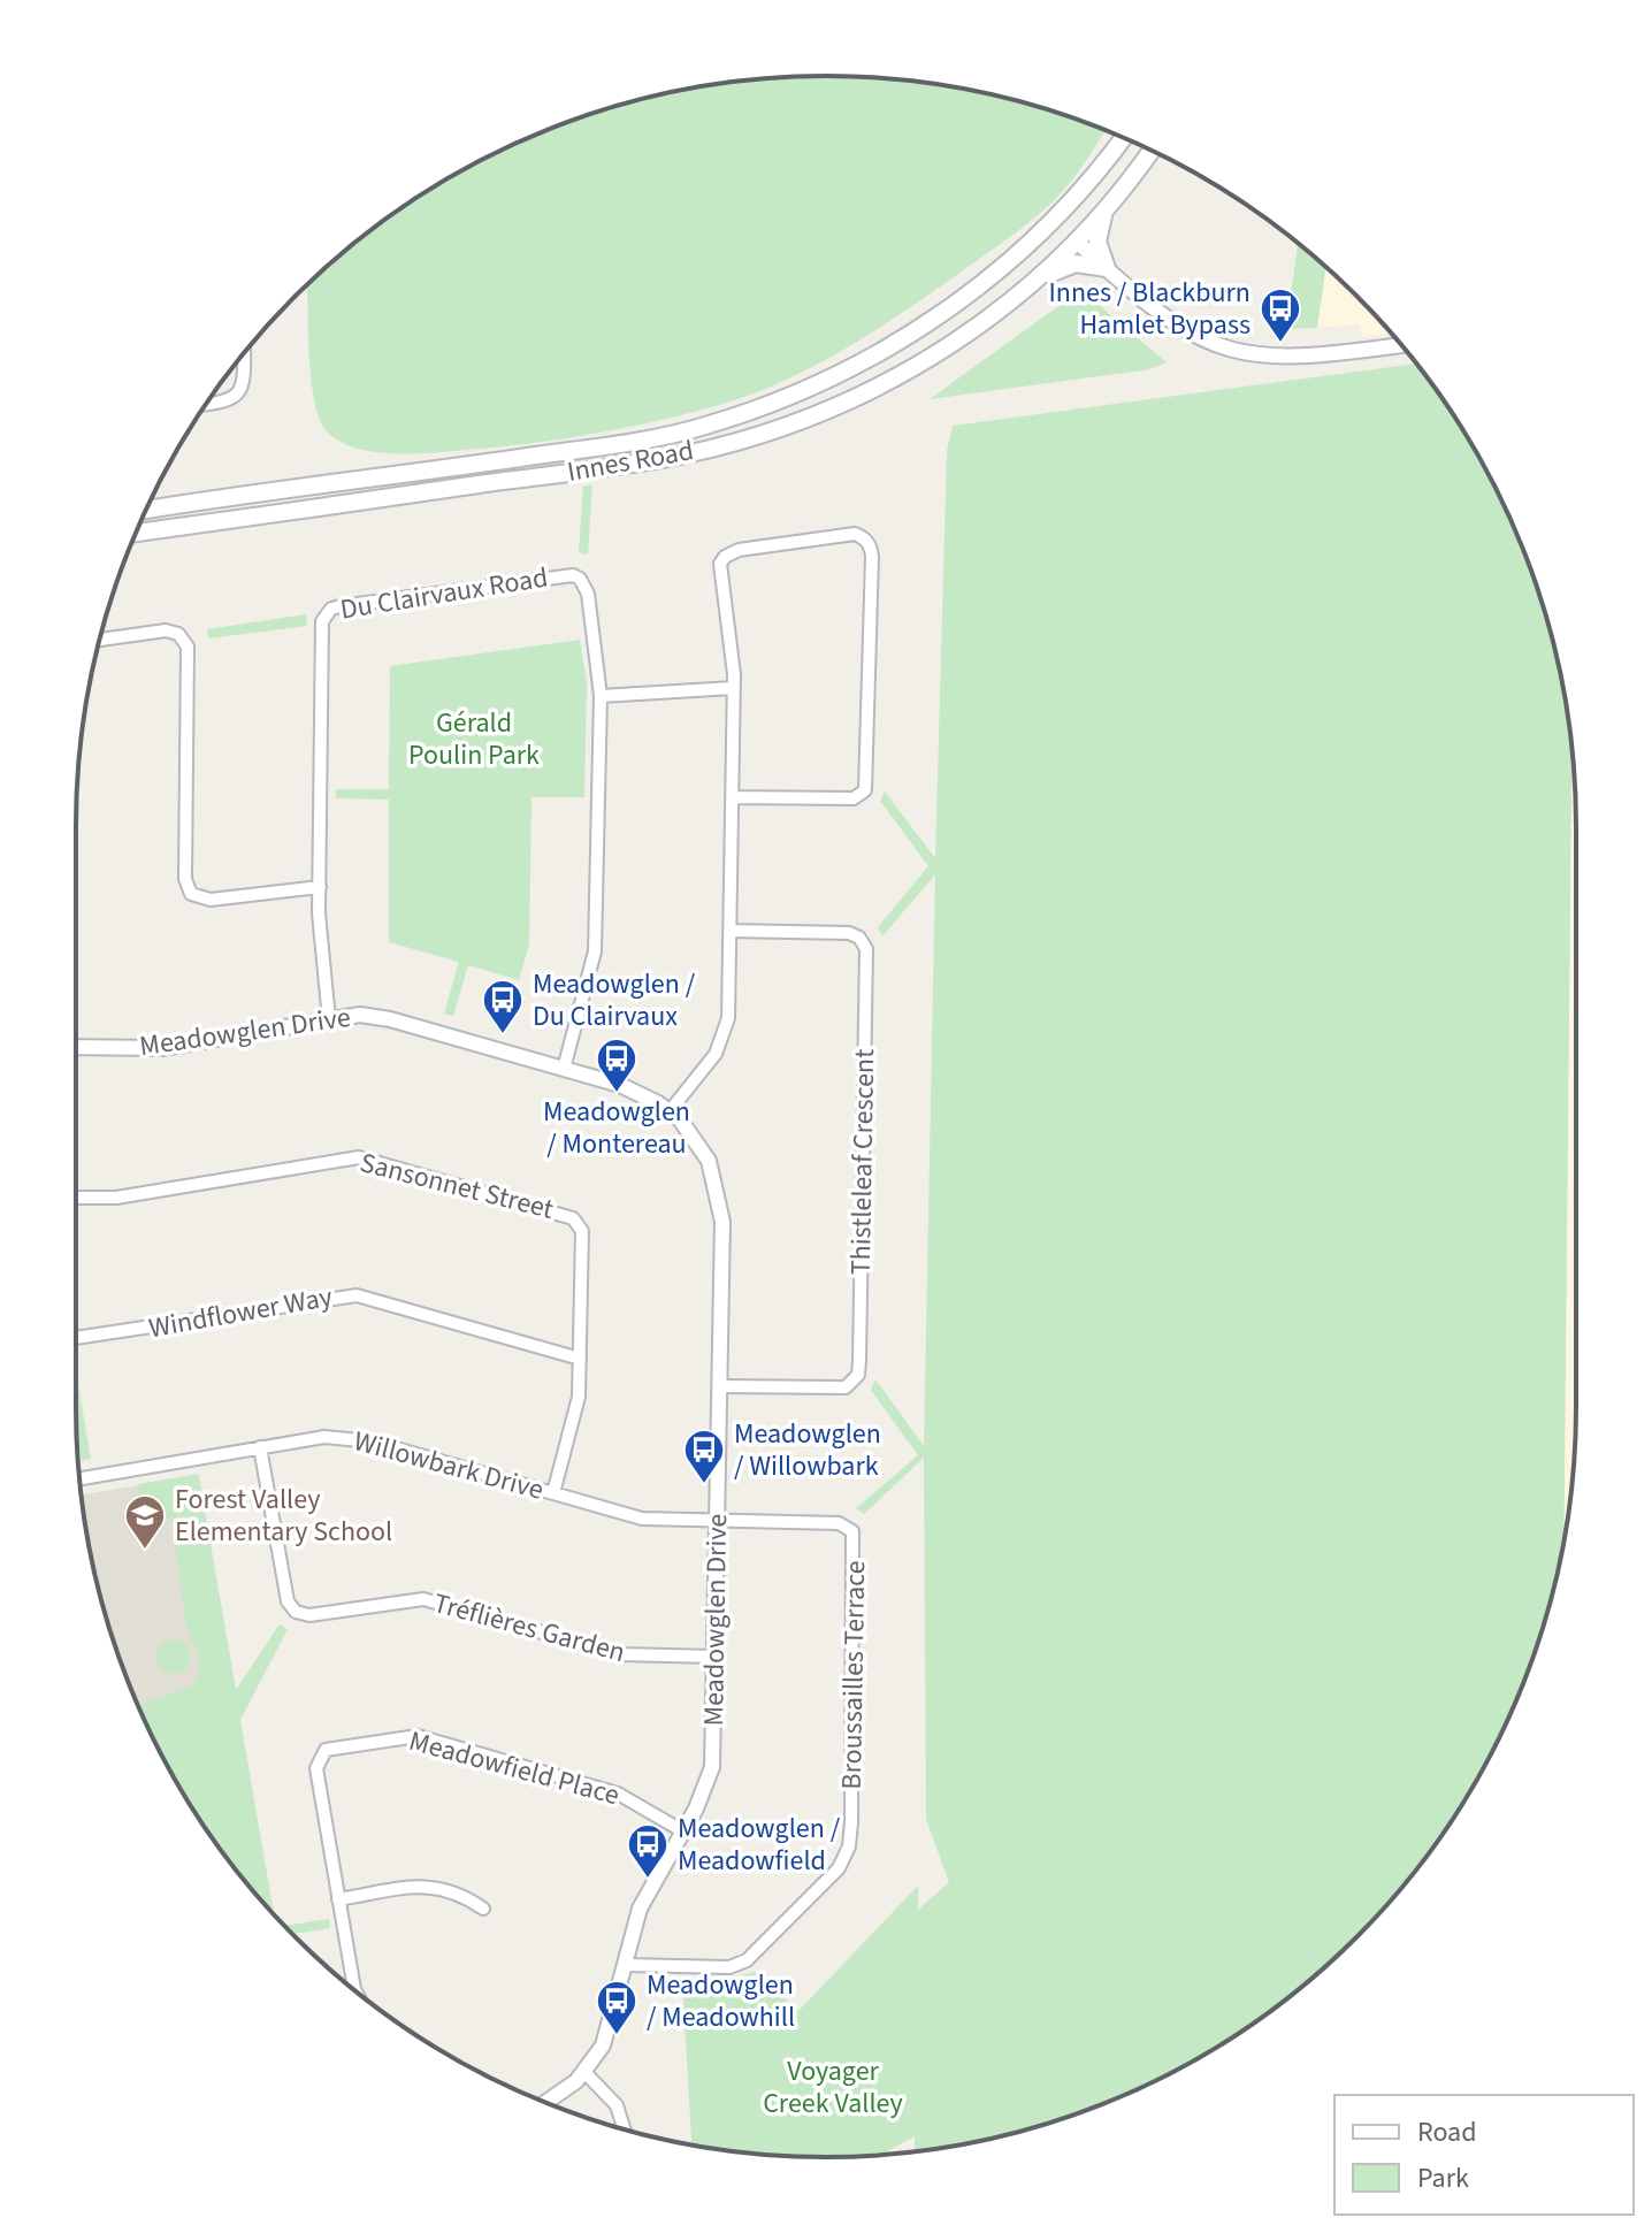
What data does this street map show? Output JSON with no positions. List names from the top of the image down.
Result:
{
  "streets": {
    "main road": ["Innes Road"],
    "street": [
      "Du Clairvaux Road",
      "Meadowglen Drive",
      "Thistleleaf Crescent",
      "Sansonnet Street",
      "Windflower Way",
      "Willowbark Drive",
      "Tréflières Garden",
      "Broussailles Terrace",
      "Meadowfield Place"
    ]
  },
  "crossings": [
    ["Du Clairvaux Road", "Meadowglen Drive"],
    ["Meadowglen Drive", "Thistleleaf Crescent"],
    ["Meadowglen Drive", "Willowbark Drive"],
    ["Meadowglen Drive", "Tréflières Garden"],
    ["Meadowglen Drive", "Broussailles Terrace"],
    ["Meadowglen Drive", "Meadowfield Place"],
    ["Sansonnet Street", "Windflower Way"],
    ["Sansonnet Street", "Willowbark Drive"],
    ["Willowbark Drive", "Tréflières Garden"],
    ["Willowbark Drive", "Broussailles Terrace"]
  ],
  "parks": ["Gérald Poulin Park", "Voyager Creek Valley"],
  "places": {
    "bus stop": [
      "Innes / Blackburn Hamlet Bypass",
      "Meadowglen / Du Clairvaux",
      "Meadowglen / Montereau",
      "Meadowglen / Willowbark",
      "Meadowglen / Meadowfield",
      "Meadowglen / Meadowhill"
    ],
    "school or university": ["Forest Valley Elementary School"]
  },
  "legend": ["Road", "Park"]
}
